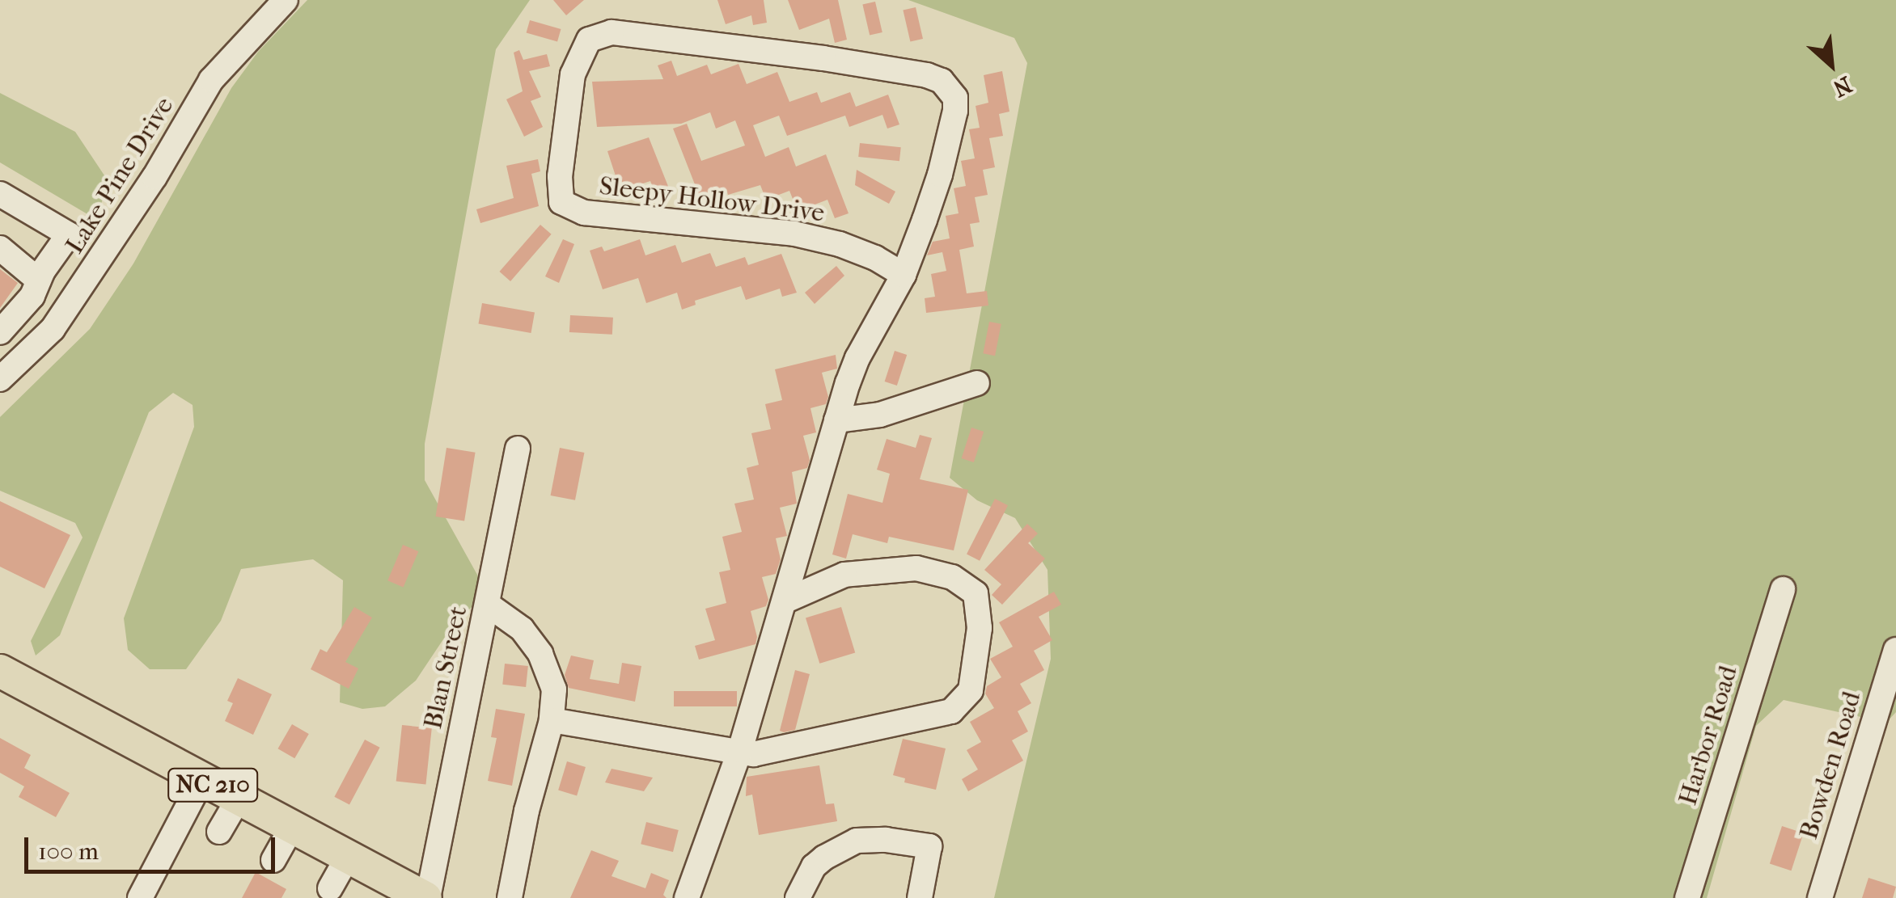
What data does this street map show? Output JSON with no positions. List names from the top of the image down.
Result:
{
  "streets": {
    "main road": ["NC 210"],
    "street": [
      "Lake Pine Drive",
      "Sleepy Hollow Drive",
      "Blan Street",
      "Harbor Road",
      "Bowden Road"
    ]
  },
  "crossings": [
    ["Blan Street", "NC 210"]
  ],
  "scale_bar": "100 m",
  "north": "bottom right"
}
